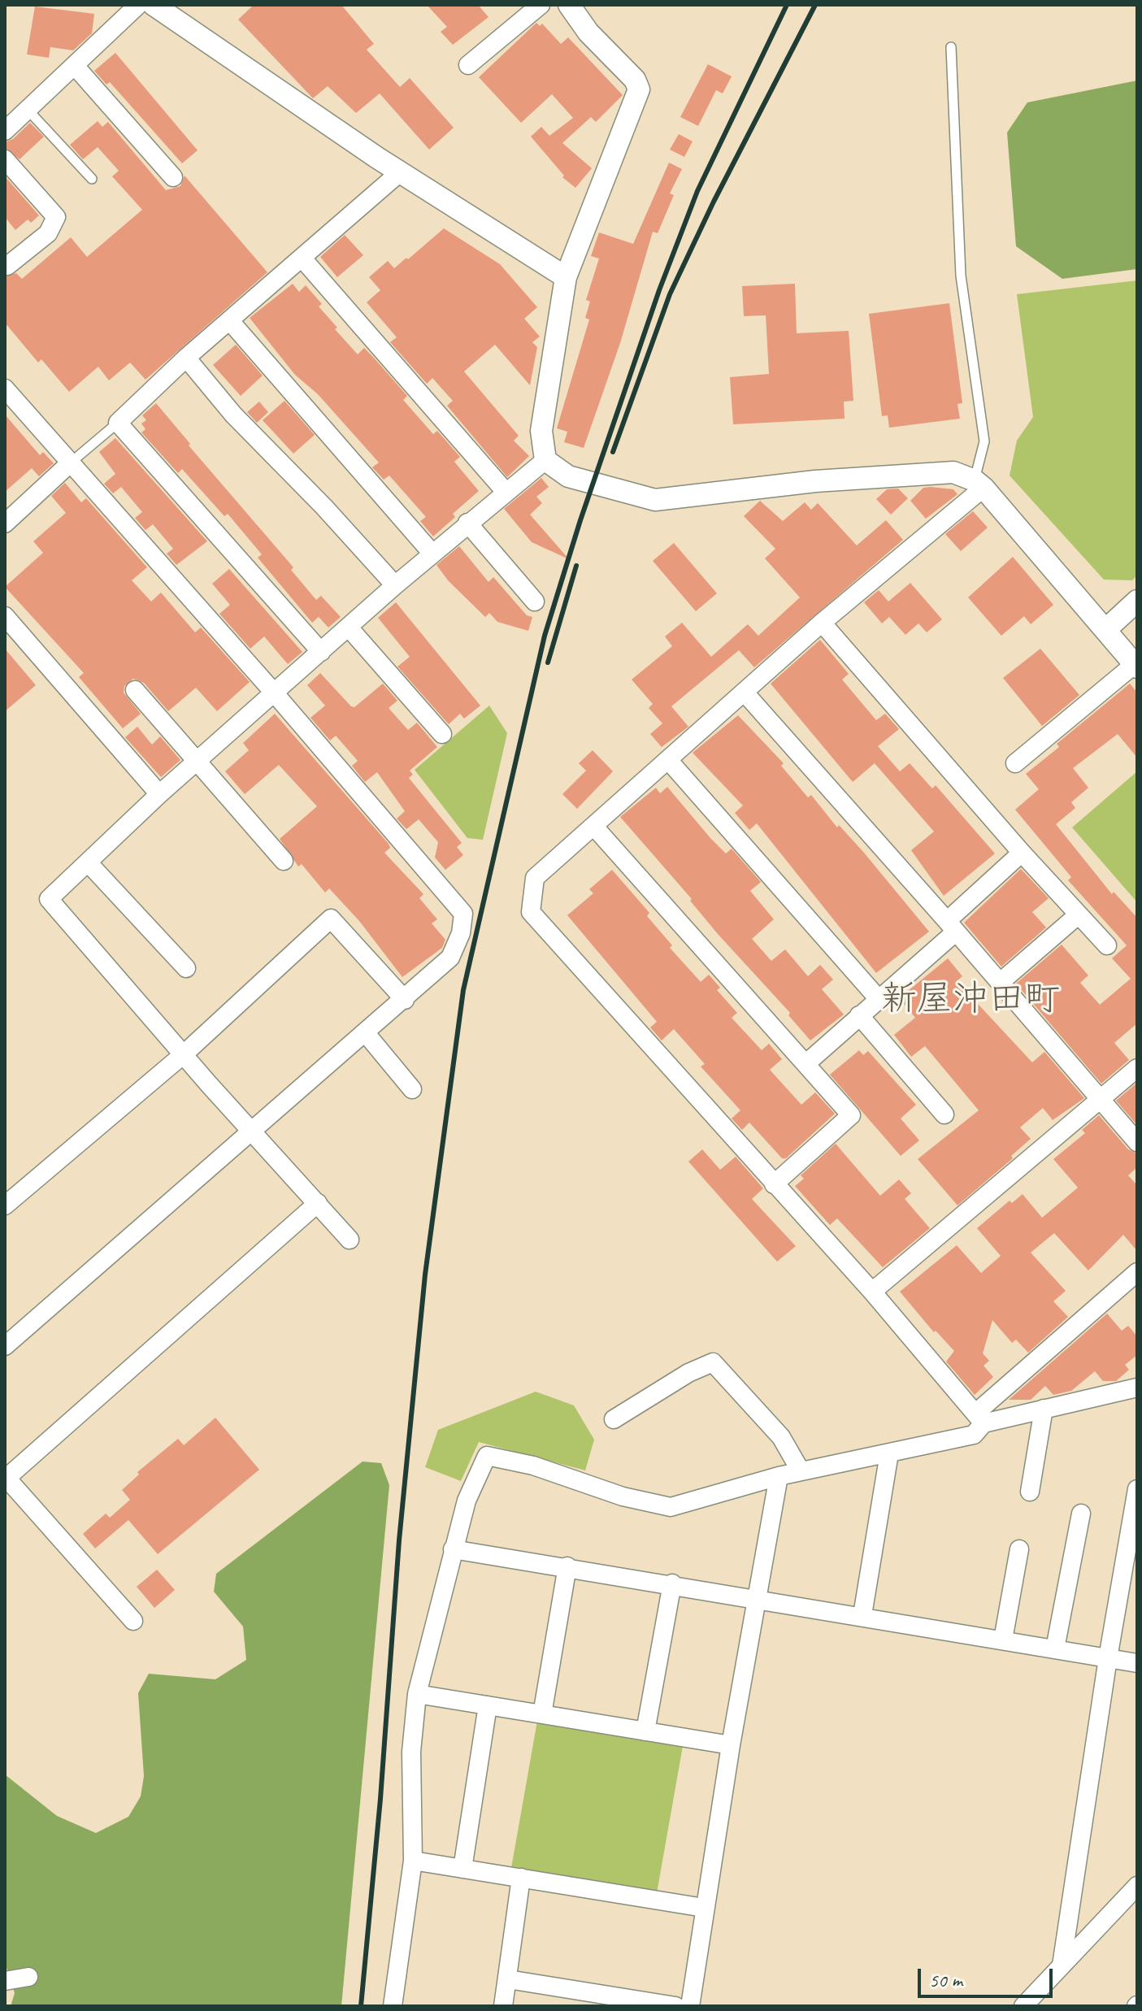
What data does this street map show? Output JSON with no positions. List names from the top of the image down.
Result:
{
  "districts": ["新屋沖田町"],
  "scale_bar": "50 m"
}
